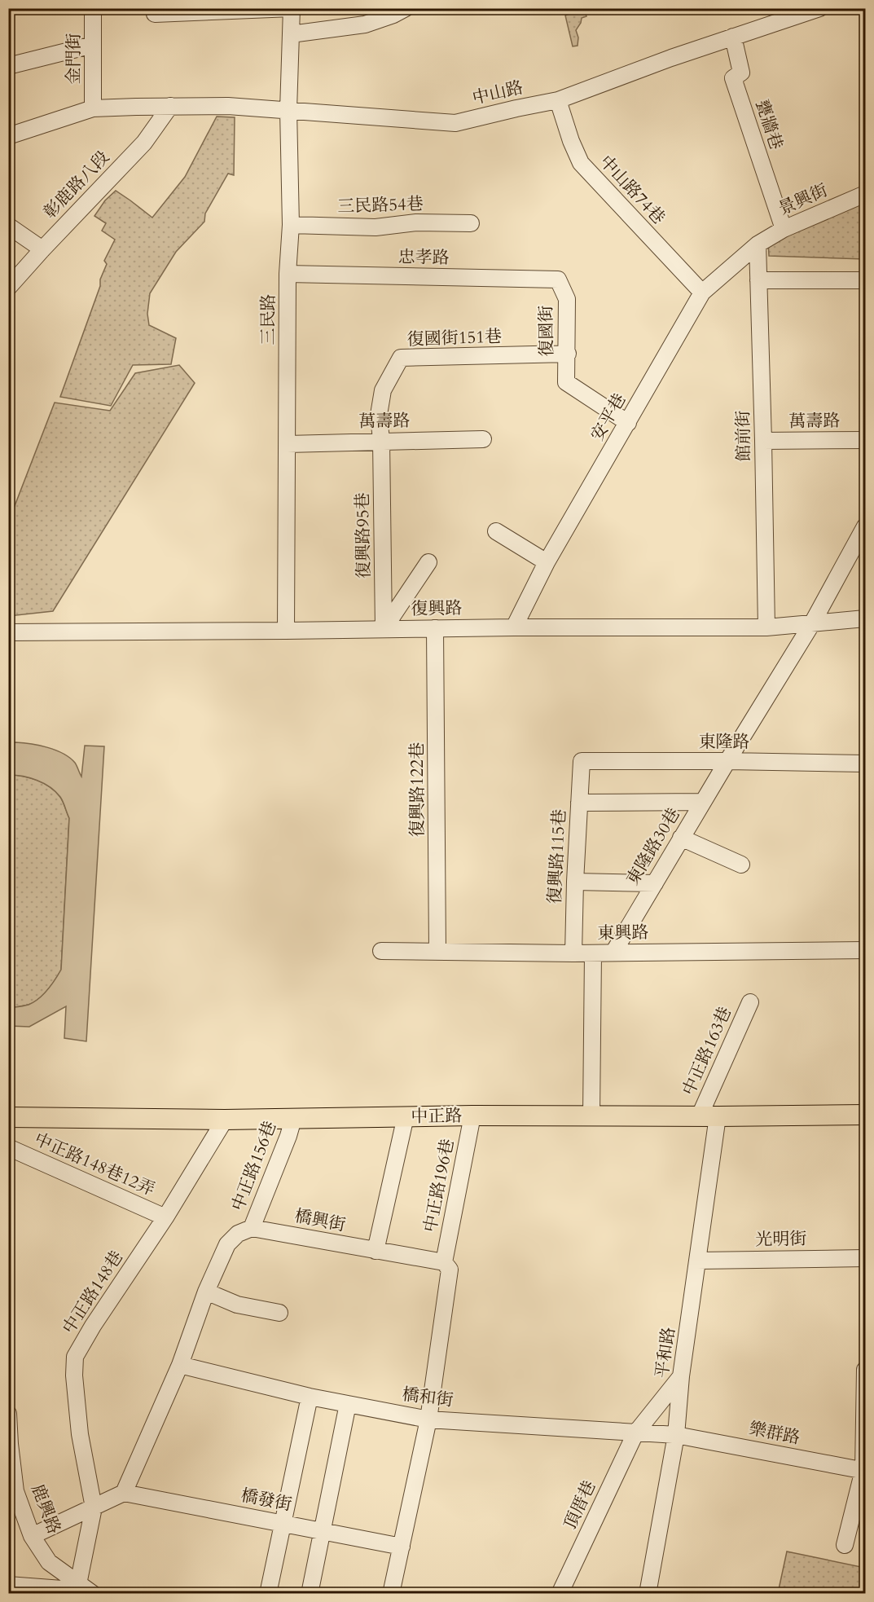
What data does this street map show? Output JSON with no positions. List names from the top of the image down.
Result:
{
  "streets": {
    "main road": ["中正路"],
    "street": [
      "金門街",
      "中山路",
      "甕牆巷",
      "彰鹿路八段",
      "中山路74巷",
      "景興街",
      "三民路54巷",
      "忠孝路",
      "三民路",
      "復國街",
      "復國街151巷",
      "安平巷",
      "萬壽路",
      "館前街",
      "復興路95巷",
      "復興路",
      "東隆路",
      "復興路122巷",
      "東隆路30巷",
      "復興路115巷",
      "東興路",
      "中正路163巷",
      "中正路148巷12弄",
      "中正路156巷",
      "中正路196巷",
      "橋興街",
      "光明街",
      "中正路148巷",
      "平和路",
      "橋和街",
      "樂群路",
      "橋發街",
      "頂厝巷",
      "鹿興路"
    ]
  },
  "crossings": [
    ["金門街", "中山路"],
    ["中山路", "甕牆巷"],
    ["中山路", "彰鹿路八段"],
    ["中山路", "中山路74巷"],
    ["中山路", "三民路"],
    ["甕牆巷", "景興街"],
    ["中山路74巷", "安平巷"],
    ["景興街", "安平巷"],
    ["景興街", "館前街"],
    ["三民路54巷", "三民路"],
    ["忠孝路", "三民路"],
    ["忠孝路", "復國街"],
    ["三民路", "萬壽路"],
    ["三民路", "復興路"],
    ["復國街", "復國街151巷"],
    ["復國街", "安平巷"],
    ["復國街151巷", "萬壽路"],
    ["復國街151巷", "復興路95巷"],
    ["安平巷", "館前街"],
    ["安平巷", "復興路"],
    ["萬壽路", "館前街"],
    ["萬壽路", "復興路95巷"],
    ["館前街", "復興路"],
    ["復興路95巷", "復興路"],
    ["復興路", "復興路122巷"],
    ["復興路", "東隆路30巷"],
    ["東隆路", "東隆路30巷"],
    ["東隆路", "復興路115巷"],
    ["復興路122巷", "東興路"],
    ["東隆路30巷", "東興路"],
    ["復興路115巷", "東興路"],
    ["中正路163巷", "中正路"],
    ["中正路163巷", "平和路"],
    ["中正路", "中正路156巷"],
    ["中正路", "中正路196巷"],
    ["中正路", "中正路148巷"],
    ["中正路", "平和路"],
    ["中正路148巷12弄", "中正路148巷"],
    ["中正路156巷", "橋興街"],
    ["中正路196巷", "橋興街"],
    ["光明街", "平和路"],
    ["平和路", "橋和街"],
    ["平和路", "樂群路"],
    ["平和路", "頂厝巷"],
    ["橋和街", "樂群路"],
    ["橋和街", "頂厝巷"]
  ]
}
